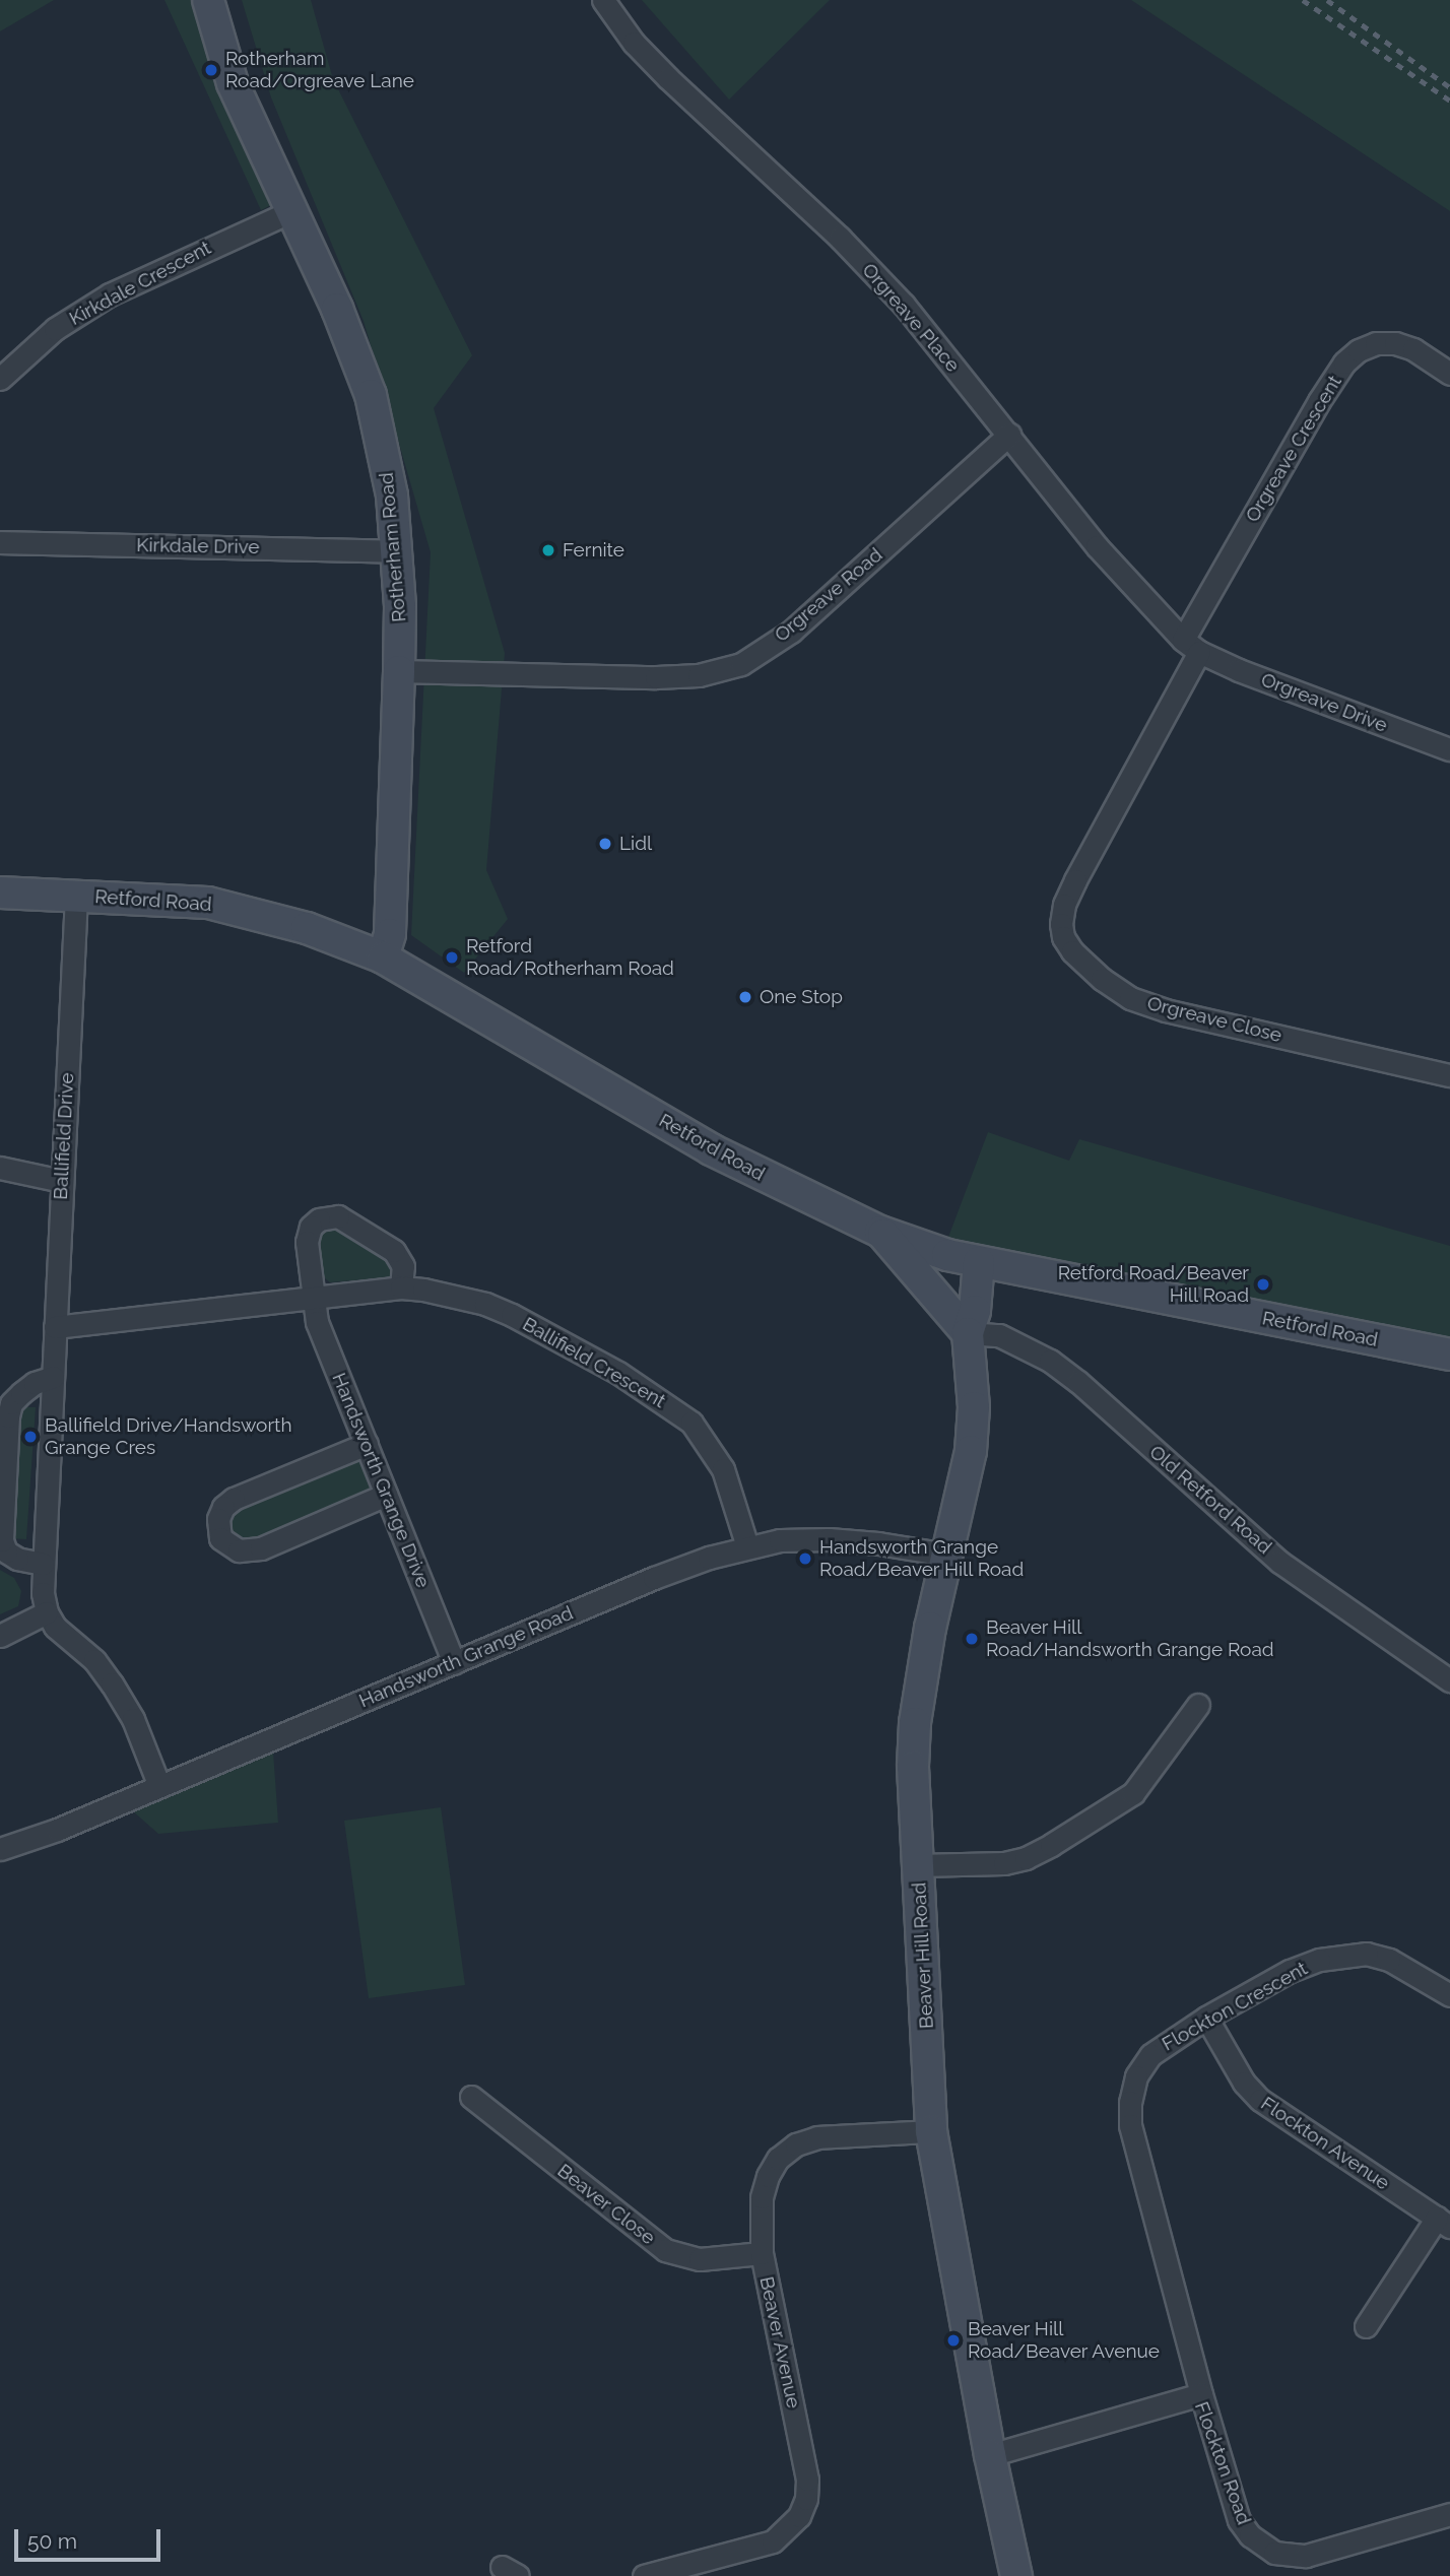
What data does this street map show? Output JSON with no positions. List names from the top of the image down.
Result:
{
  "streets": {
    "main road": ["Rotherham Road", "Retford Road", "Beaver Hill Road"],
    "street": [
      "Kirkdale Crescent",
      "Orgreave Place",
      "Orgreave Crescent",
      "Kirkdale Drive",
      "Orgreave Road",
      "Orgreave Drive",
      "Orgreave Close",
      "Ballifield Drive",
      "Ballifield Crescent",
      "Handsworth Grange Drive",
      "Old Retford Road",
      "Handsworth Grange Road",
      "Flockton Crescent",
      "Flockton Avenue",
      "Beaver Close",
      "Beaver Avenue",
      "Flockton Road"
    ]
  },
  "crossings": [
    ["Kirkdale Crescent", "Rotherham Road"],
    ["Orgreave Place", "Orgreave Crescent"],
    ["Orgreave Place", "Orgreave Road"],
    ["Orgreave Place", "Orgreave Drive"],
    ["Orgreave Place", "Orgreave Close"],
    ["Orgreave Crescent", "Orgreave Drive"],
    ["Orgreave Crescent", "Orgreave Close"],
    ["Kirkdale Drive", "Rotherham Road"],
    ["Rotherham Road", "Orgreave Road"],
    ["Rotherham Road", "Retford Road"],
    ["Orgreave Drive", "Orgreave Close"],
    ["Retford Road", "Ballifield Drive"],
    ["Retford Road", "Beaver Hill Road"],
    ["Ballifield Drive", "Ballifield Crescent"],
    ["Ballifield Crescent", "Handsworth Grange Drive"],
    ["Ballifield Crescent", "Handsworth Grange Road"],
    ["Handsworth Grange Drive", "Handsworth Grange Road"],
    ["Old Retford Road", "Beaver Hill Road"],
    ["Handsworth Grange Road", "Beaver Hill Road"],
    ["Beaver Hill Road", "Beaver Avenue"],
    ["Beaver Hill Road", "Flockton Road"],
    ["Flockton Crescent", "Flockton Avenue"],
    ["Flockton Crescent", "Flockton Road"],
    ["Beaver Close", "Beaver Avenue"]
  ],
  "places": [
    "Rotherham Road/Orgreave Lane",
    "Fernite",
    "Lidl",
    "Retford Road/Rotherham Road",
    "One Stop",
    "Retford Road/Beaver Hill Road",
    "Ballifield Drive/Handsworth Grange Cres",
    "Handsworth Grange Road/Beaver Hill Road",
    "Beaver Hill Road/Handsworth Grange Road",
    "Beaver Hill Road/Beaver Avenue"
  ],
  "scale_bar": "50 m"
}
